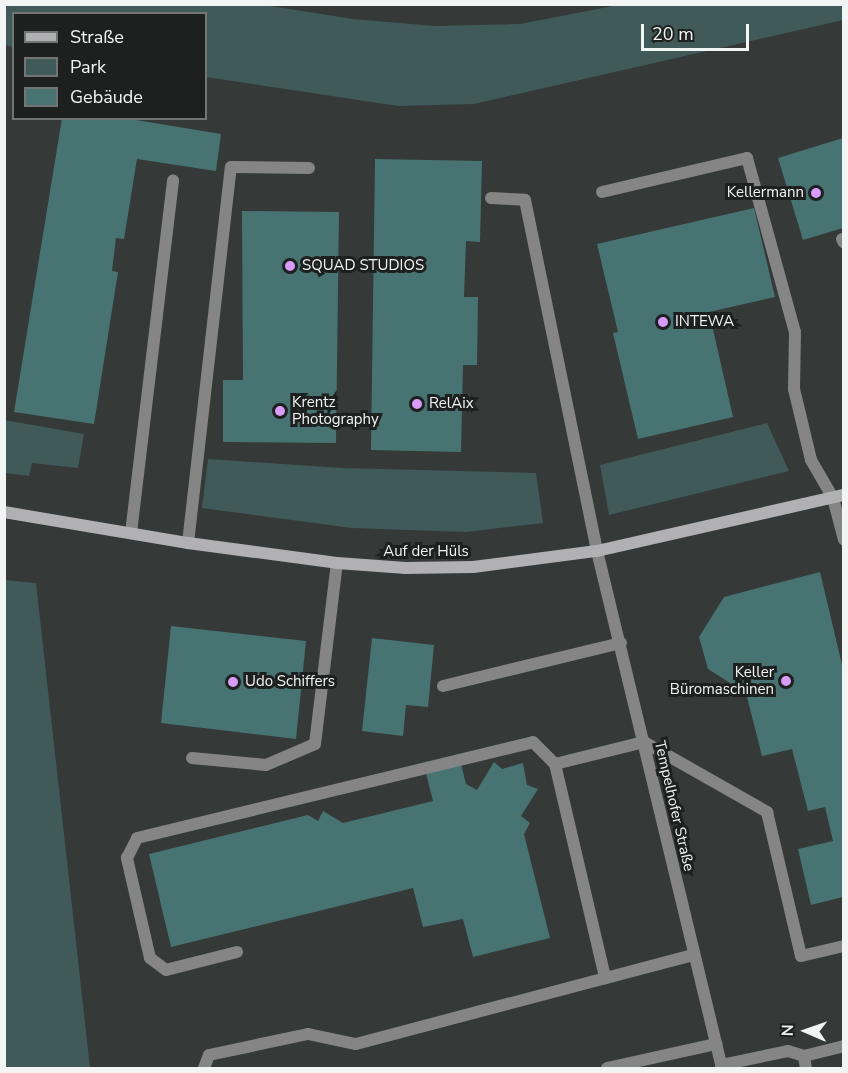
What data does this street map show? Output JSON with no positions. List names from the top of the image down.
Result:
{
  "streets": {
    "street": ["Auf der Hüls", "Tempelhofer Straße"]
  },
  "crossings": [
    ["Auf der Hüls", "Tempelhofer Straße"]
  ],
  "places": [
    "Kellermann",
    "SQUAD STUDIOS",
    "INTEWA",
    "RelAix",
    "Krentz Photography",
    "Keller Büromaschinen",
    "Udo Schiffers"
  ],
  "legend": ["Straße", "Park", "Gebäude"],
  "scale_bar": "20 m",
  "north": "left"
}
